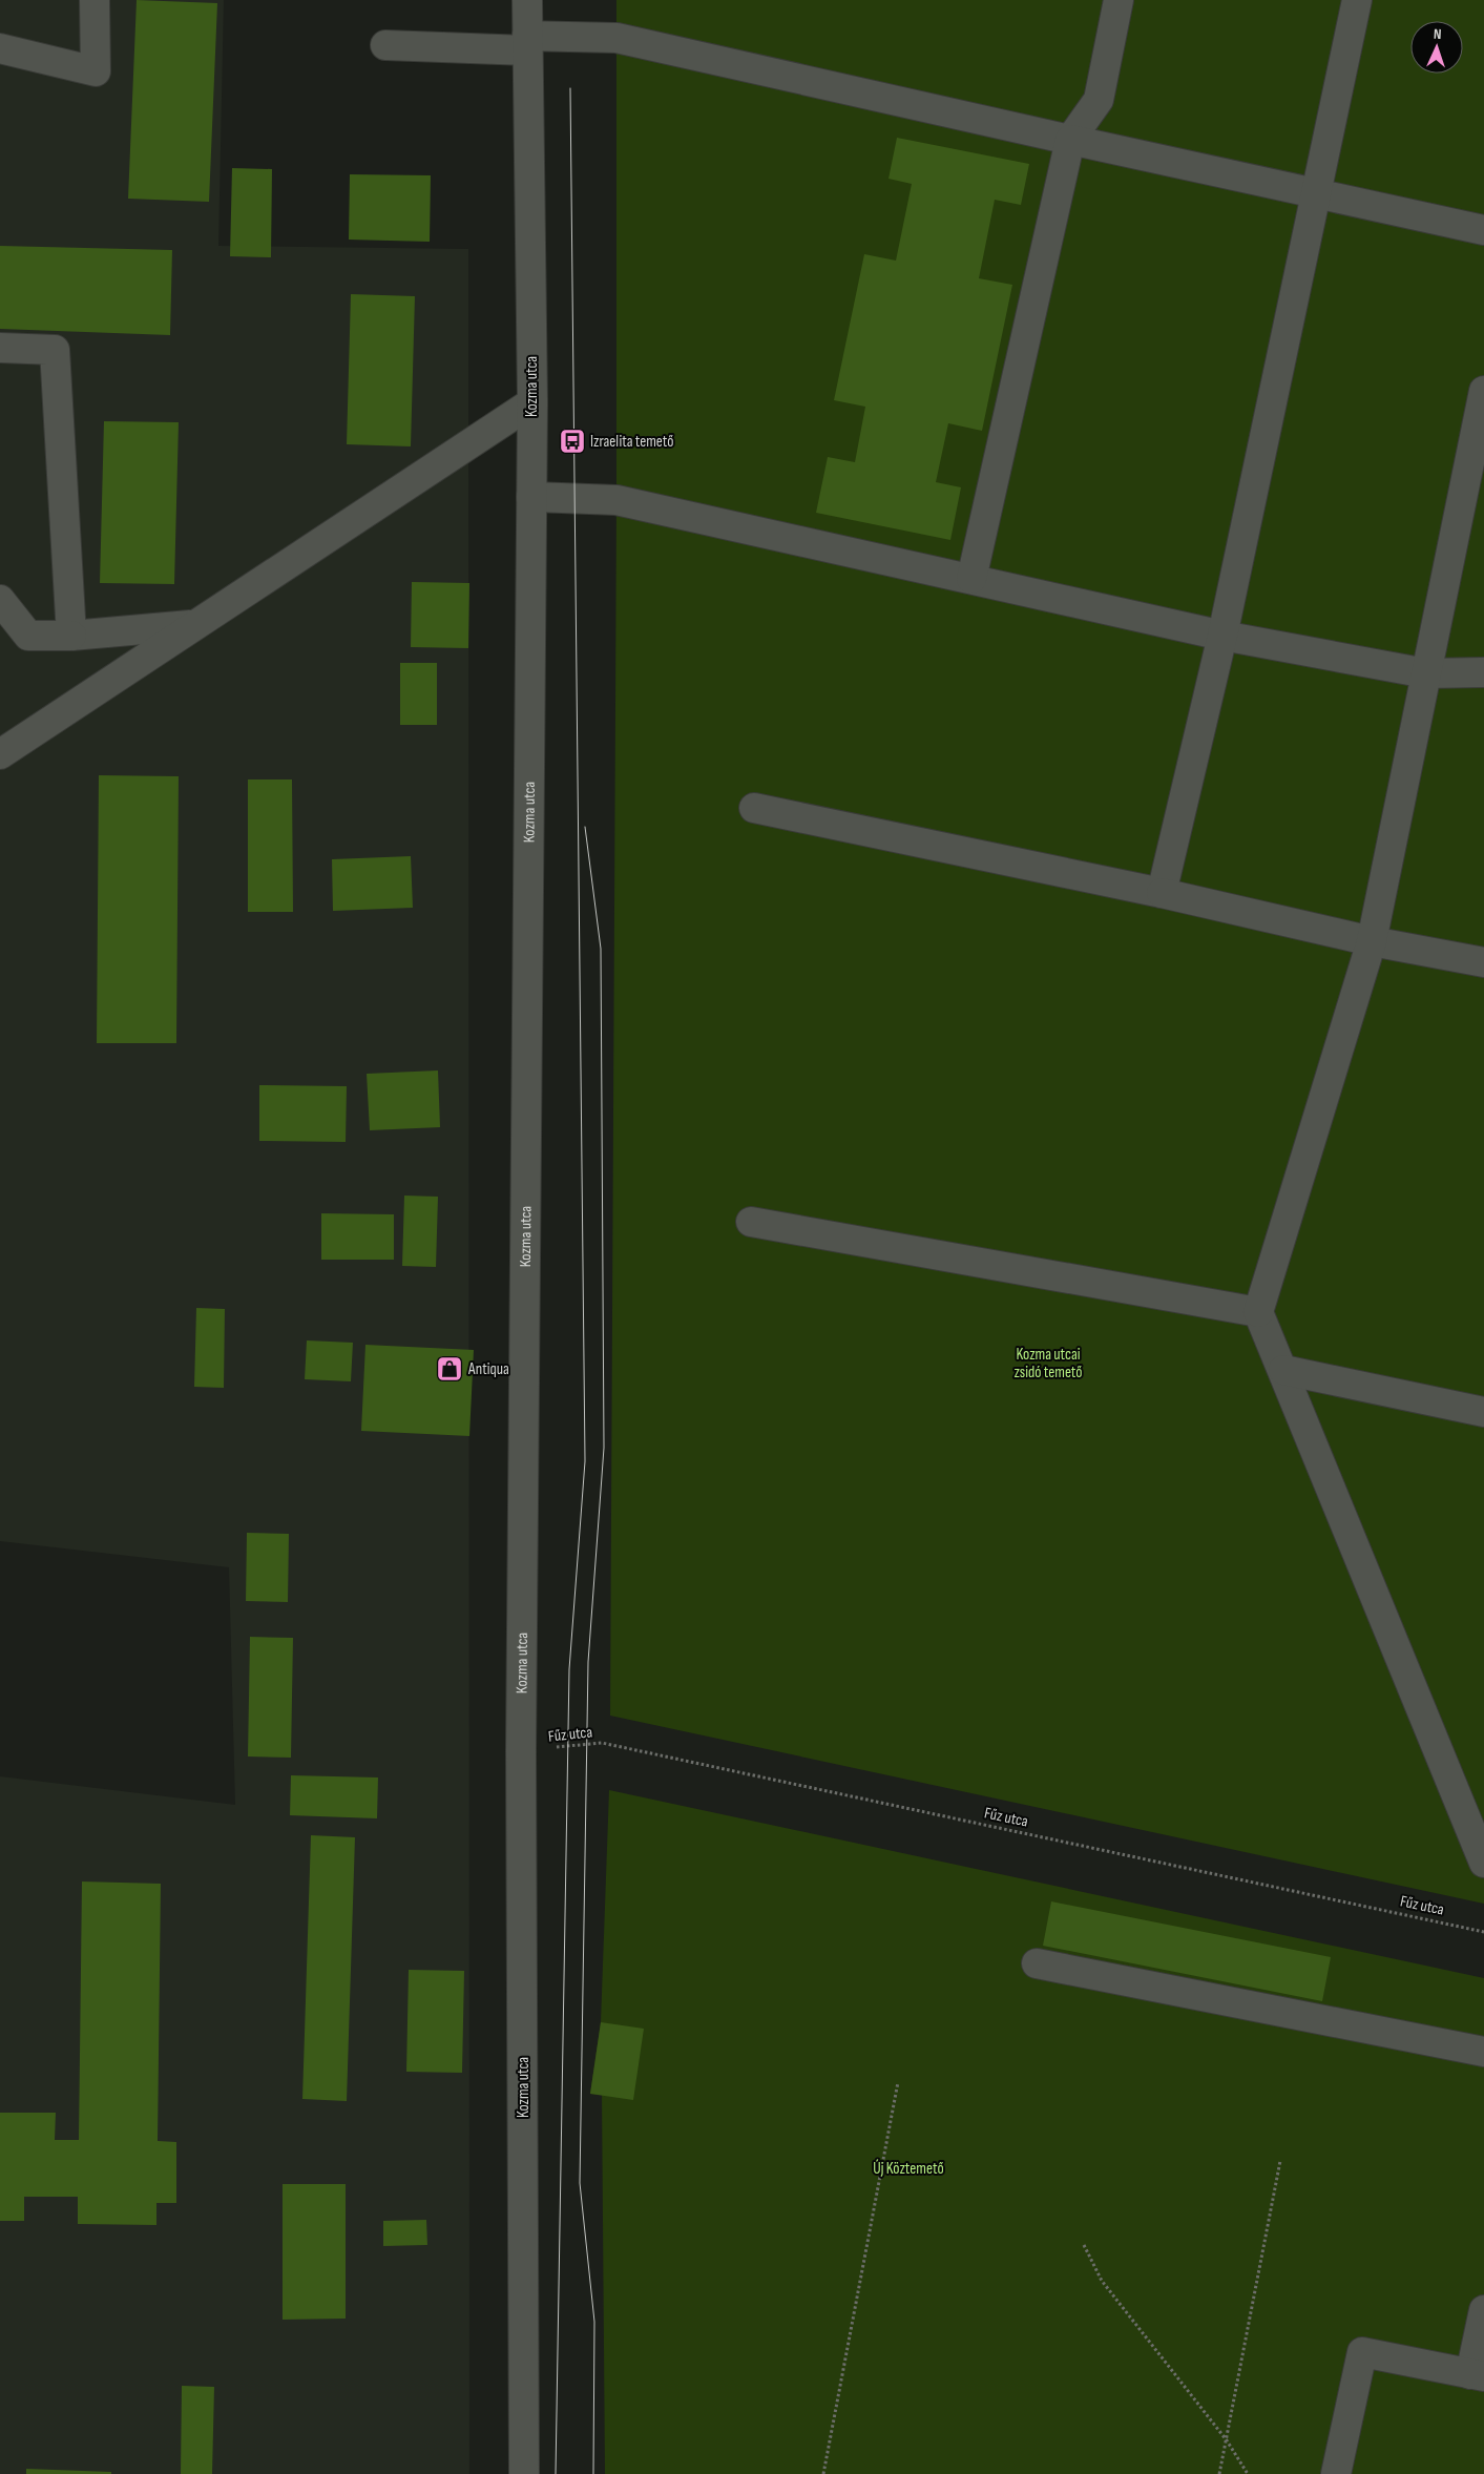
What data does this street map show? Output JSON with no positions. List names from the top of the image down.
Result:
{
  "streets": {
    "street": ["Kozma utca"],
    "path": ["Fűz utca"]
  },
  "crossings": [
    ["Kozma utca", "Fűz utca"]
  ],
  "parks": ["Kozma utcai zsidó temető", "Új Köztemető"],
  "places": {
    "bus stop": ["Izraelita temető"],
    "shop": ["Antiqua"]
  },
  "north": "top"
}
